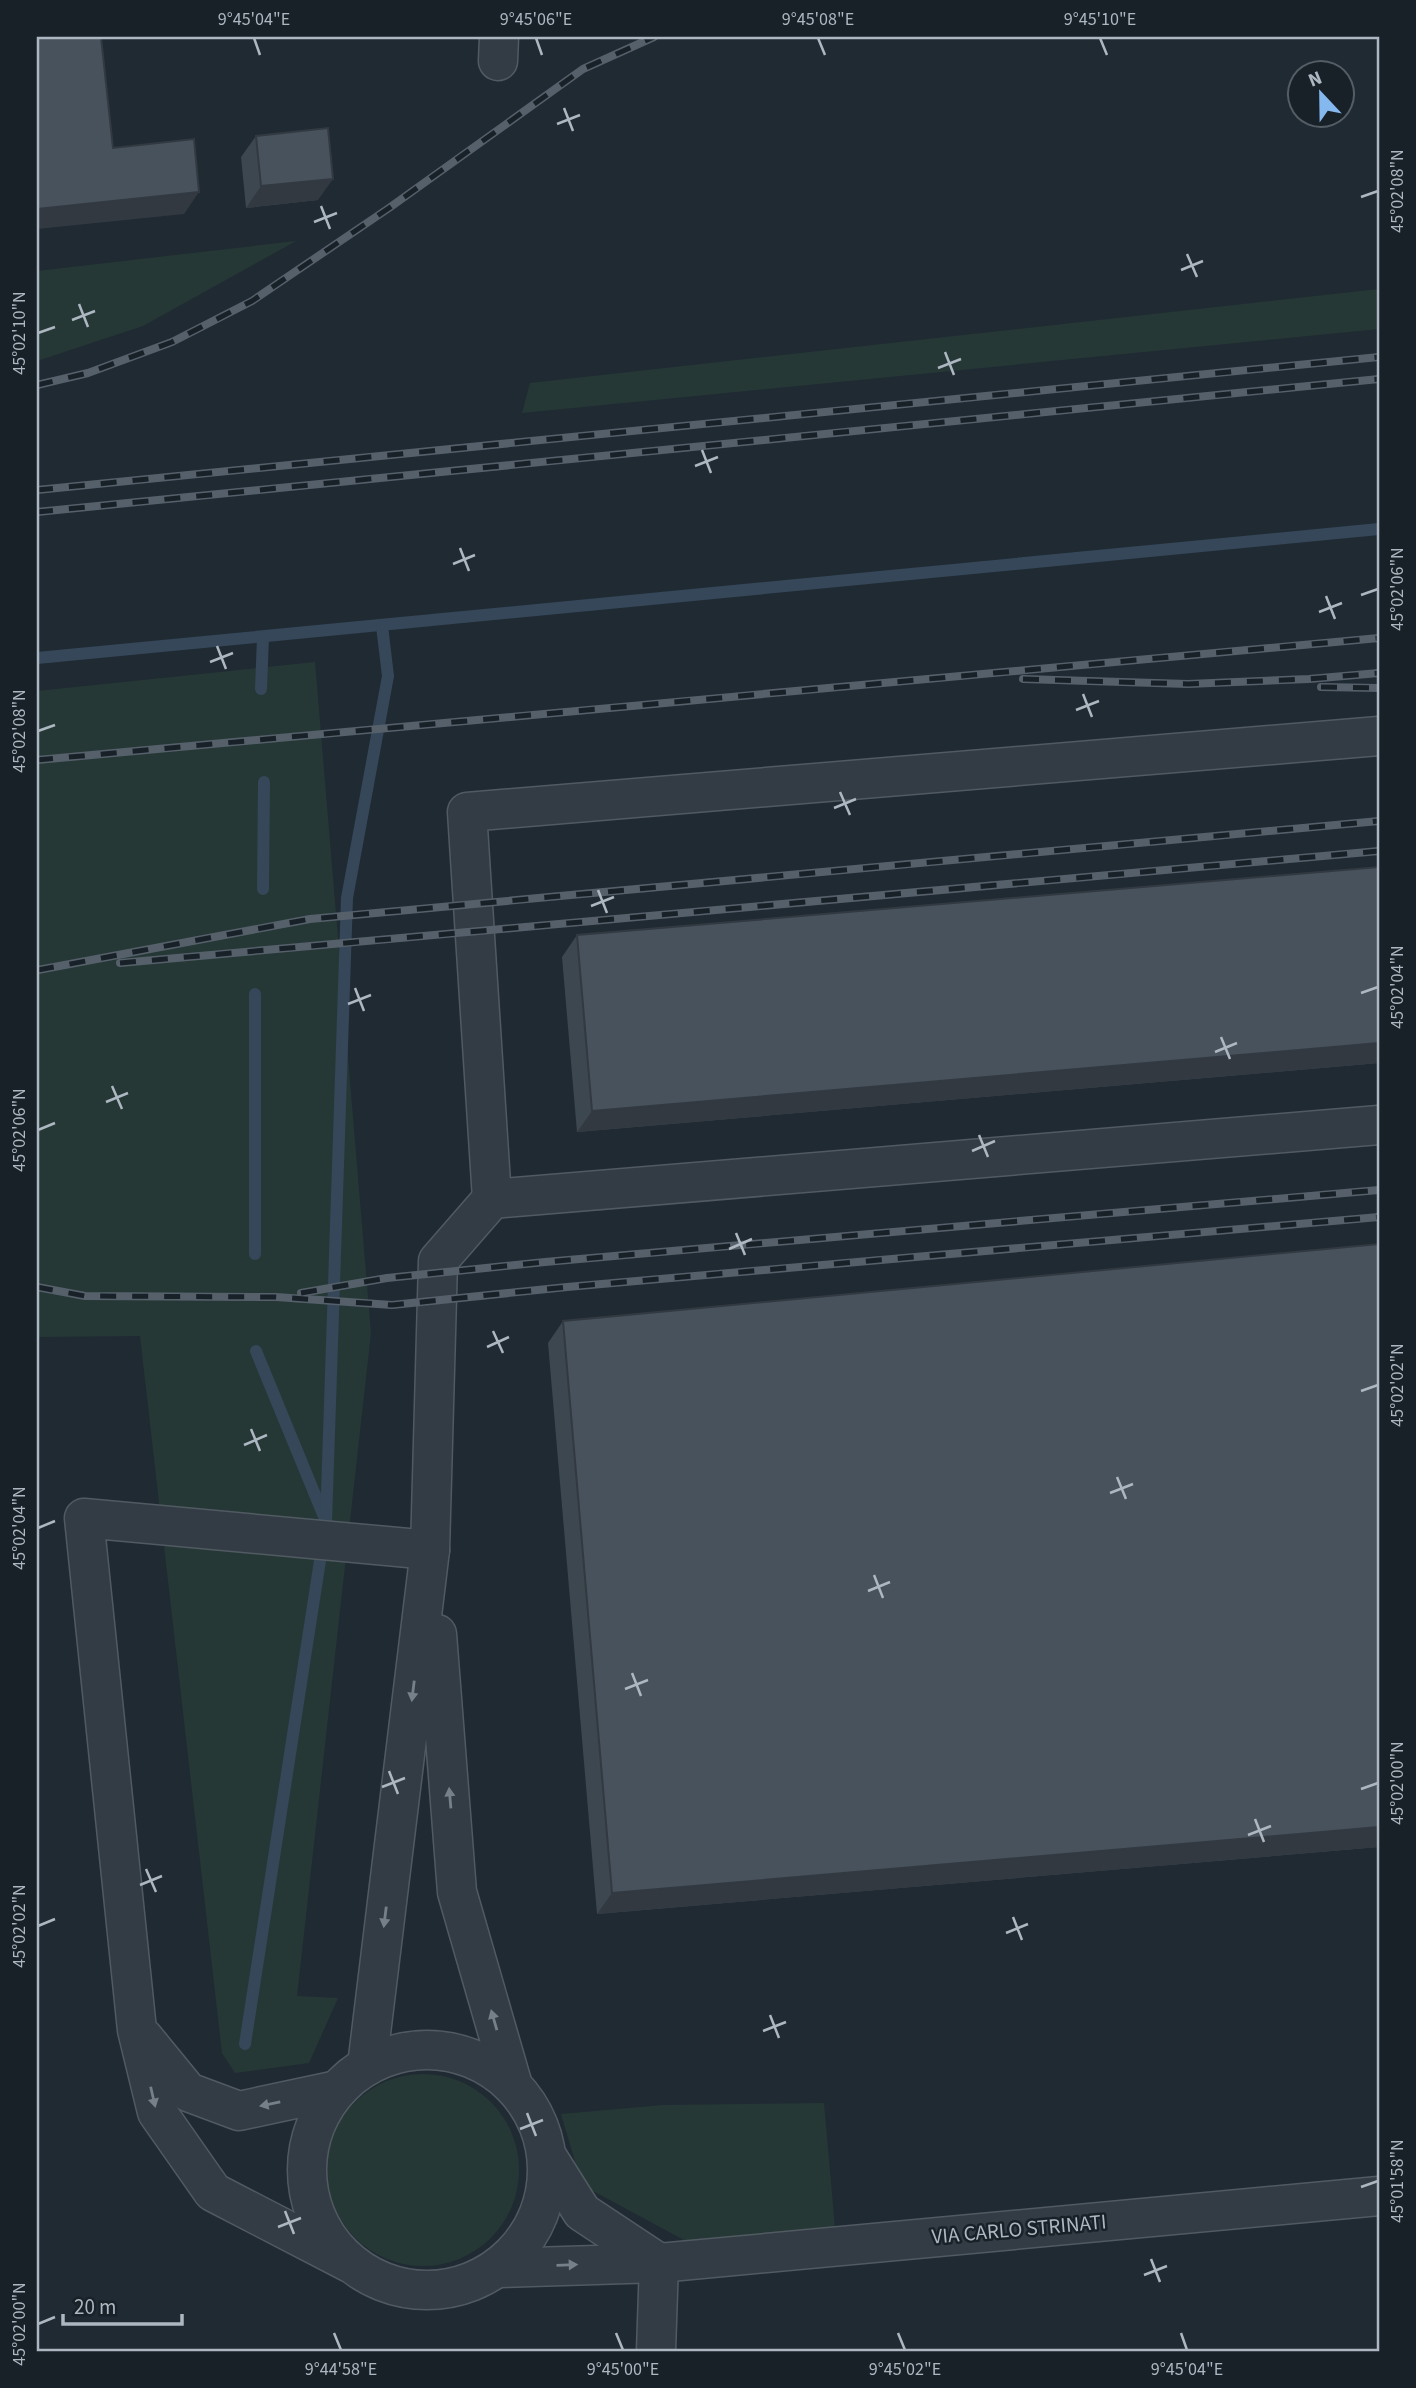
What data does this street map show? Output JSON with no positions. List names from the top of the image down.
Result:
{
  "streets": {
    "street": ["VIA CARLO STRINATI"]
  },
  "scale_bar": "20 m",
  "north": "top",
  "coordinates": [
    "9°45'04\"E",
    "9°45'06\"E",
    "9°45'08\"E",
    "9°45'10\"E",
    "45°02'08\"N",
    "45°02'10\"N",
    "45°02'06\"N",
    "45°02'04\"N",
    "45°02'02\"N",
    "45°02'00\"N",
    "45°01'58\"N",
    "9°44'58\"E",
    "9°45'00\"E",
    "9°45'02\"E"
  ]
}
